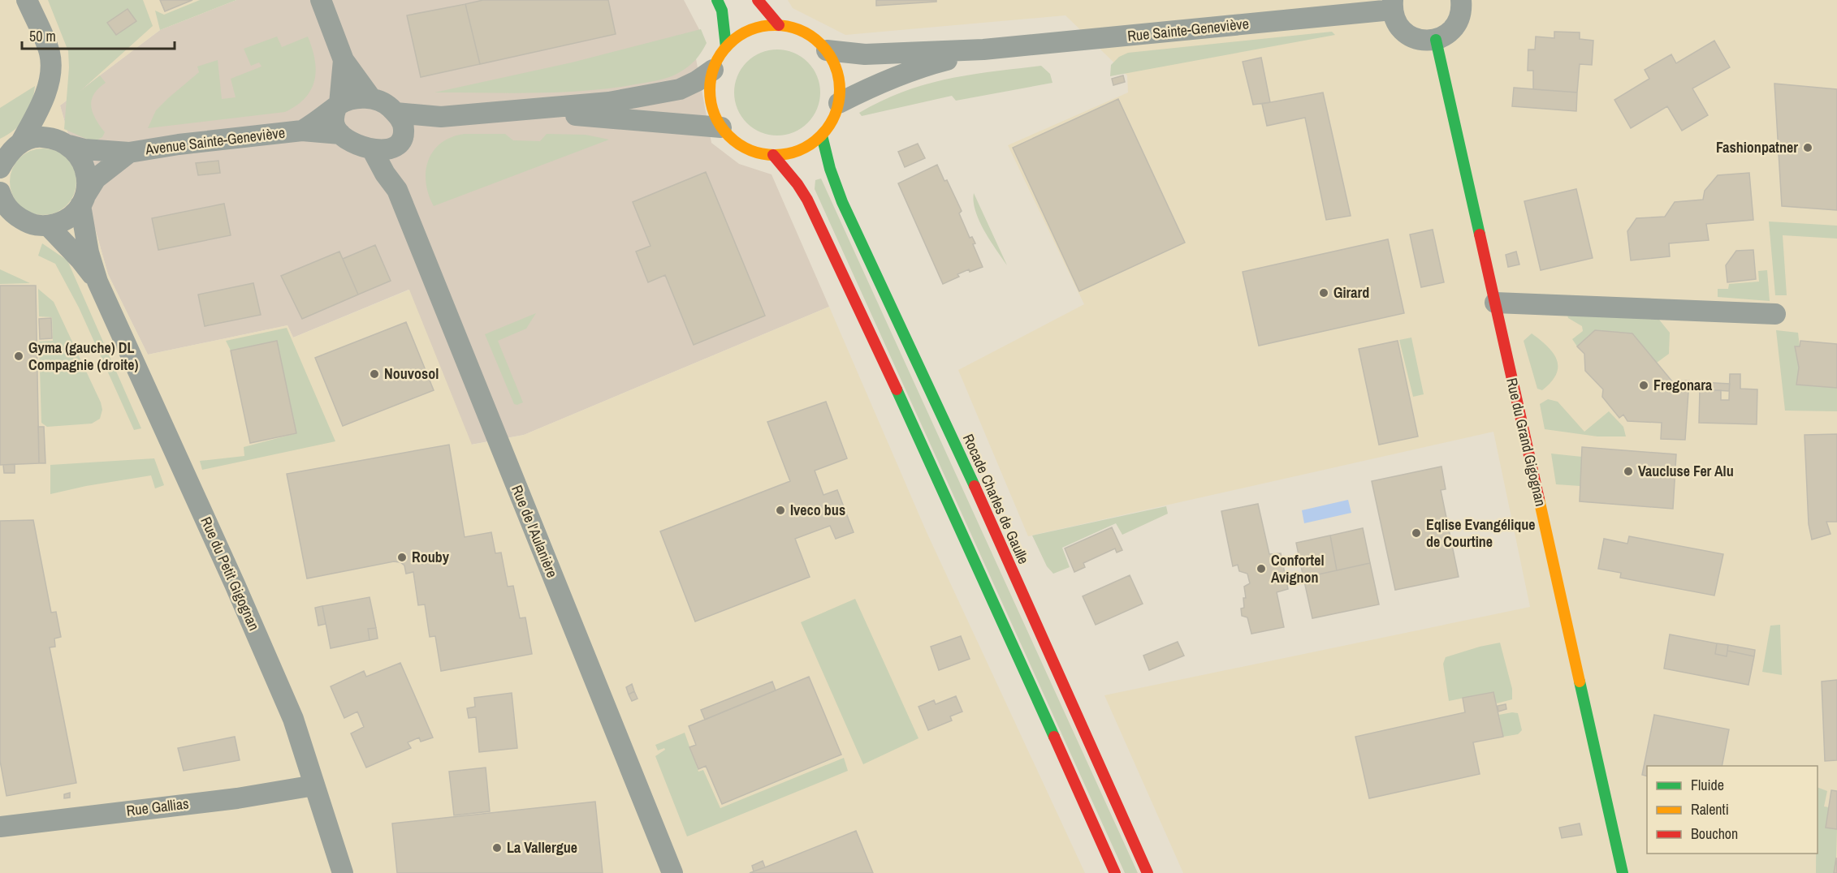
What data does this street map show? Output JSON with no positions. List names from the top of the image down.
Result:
{
  "streets": {
    "main road": ["Rue du Grand Gigognan", "Rocade Charles de Gaulle"],
    "street": [
      "Rue Sainte-Geneviève",
      "Avenue Sainte-Geneviève",
      "Rue de l'Aulanière",
      "Rue du Petit Gigognan",
      "Rue Gallias"
    ]
  },
  "crossings": [
    ["Avenue Sainte-Geneviève", "Rue de l'Aulanière"],
    ["Avenue Sainte-Geneviève", "Rue du Petit Gigognan"],
    ["Rue du Petit Gigognan", "Rue Gallias"]
  ],
  "places": [
    "Fashionpatner",
    "Girard",
    "Gyma (gauche) DL Compagnie (droite)",
    "Nouvosol",
    "Fregonara",
    "Vaucluse Fer Alu",
    "Iveco bus",
    "Eqlise Evangélique de Courtine",
    "Rouby",
    "Confortel Avignon",
    "La Vallergue"
  ],
  "legend": ["Fluide", "Ralenti", "Bouchon"],
  "scale_bar": "50 m"
}
